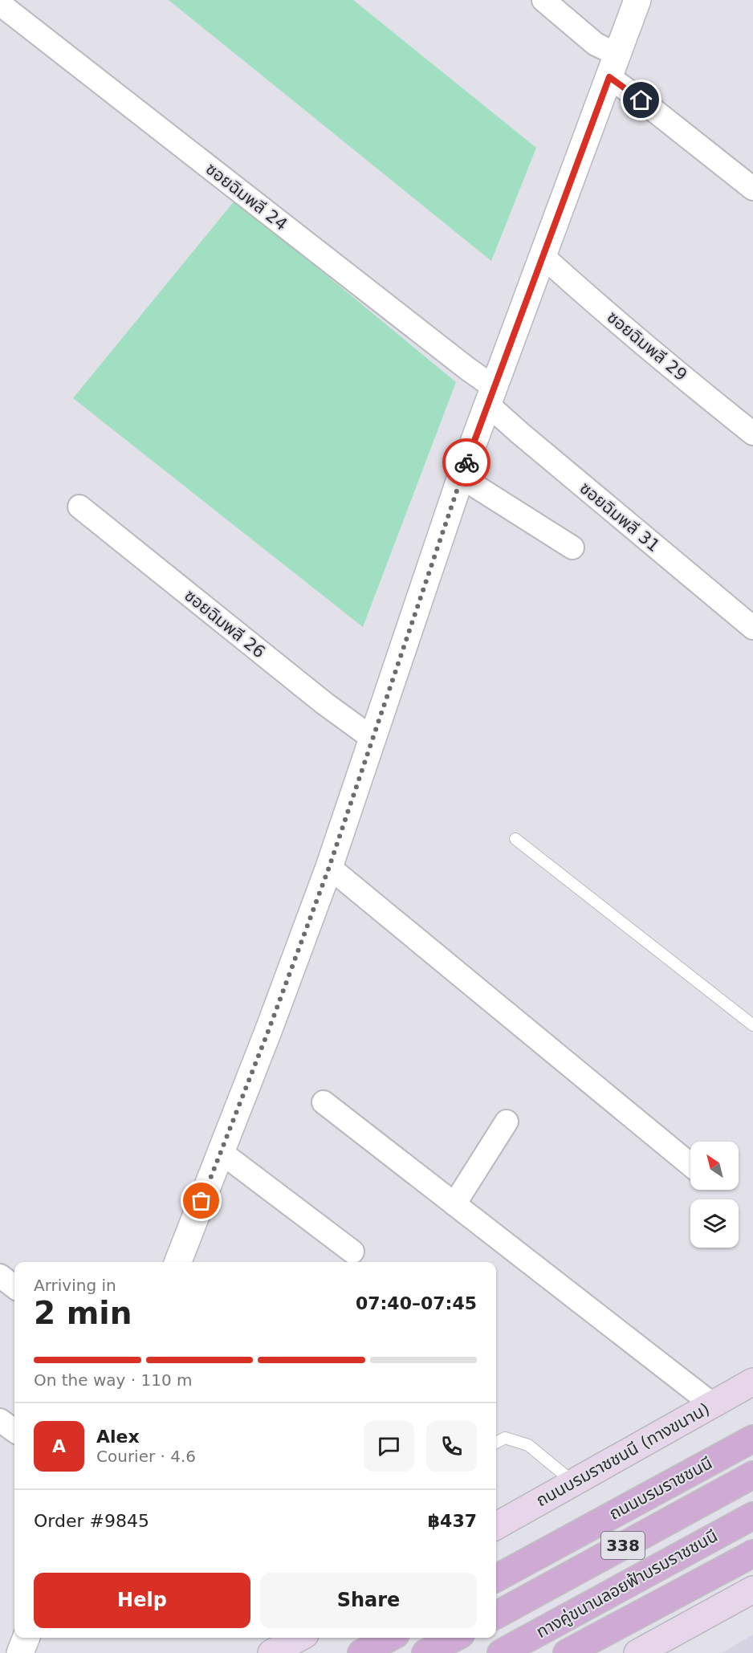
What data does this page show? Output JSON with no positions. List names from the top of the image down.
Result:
{
  "streets": {
    "main road": [
      "ถนนบรมราชชนนี (ทางขนาน)",
      "ถนนบรมราชชนนี",
      "338",
      "ทางคู่ขนานลอยฟ้าบรมราชชนนี"
    ],
    "street": [
      "ซอยฉิมพลี 24",
      "ซอยฉิมพลี 29",
      "ซอยฉิมพลี 31",
      "ซอยฉิมพลี 26"
    ]
  },
  "crossings": [
    ["ซอยฉิมพลี 24", "ซอยฉิมพลี 31"]
  ],
  "north": "top left",
  "page": {
    "heading": ["2 min", "Arriving in", "07:40–07:45"],
    "panel": [
      "Alex",
      "Courier · 4.6",
      "Order #9845",
      "฿437"
    ],
    "bar": "On the way · 110 m",
    "round": "A",
    "buttons": ["Help", "Share"]
  }
}
